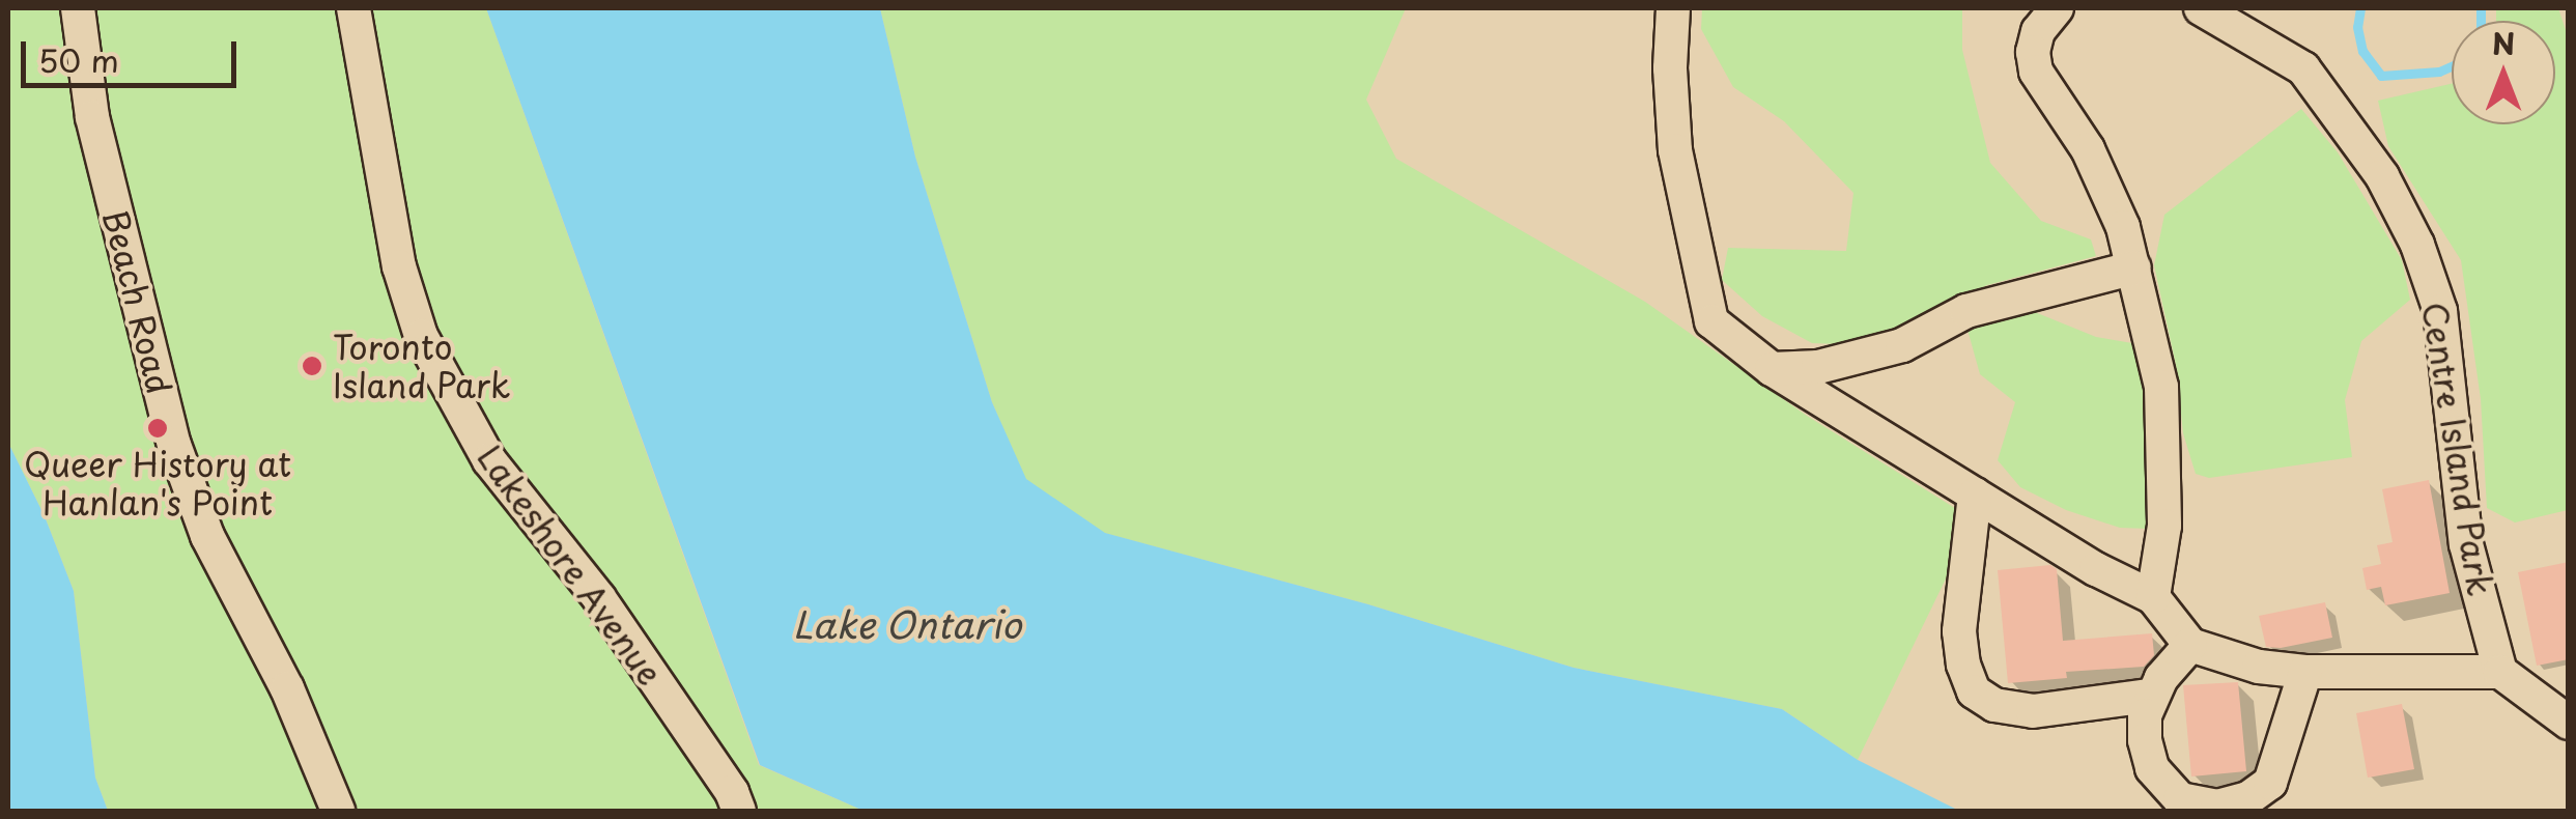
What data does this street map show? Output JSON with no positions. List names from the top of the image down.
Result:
{
  "streets": {
    "lane": ["Beach Road", "Centre Island Park", "Lakeshore Avenue"]
  },
  "water": ["Lake Ontario"],
  "places": ["Toronto Island Park", "Queer History at Hanlan's Point"],
  "scale_bar": "50 m",
  "north": "top"
}
